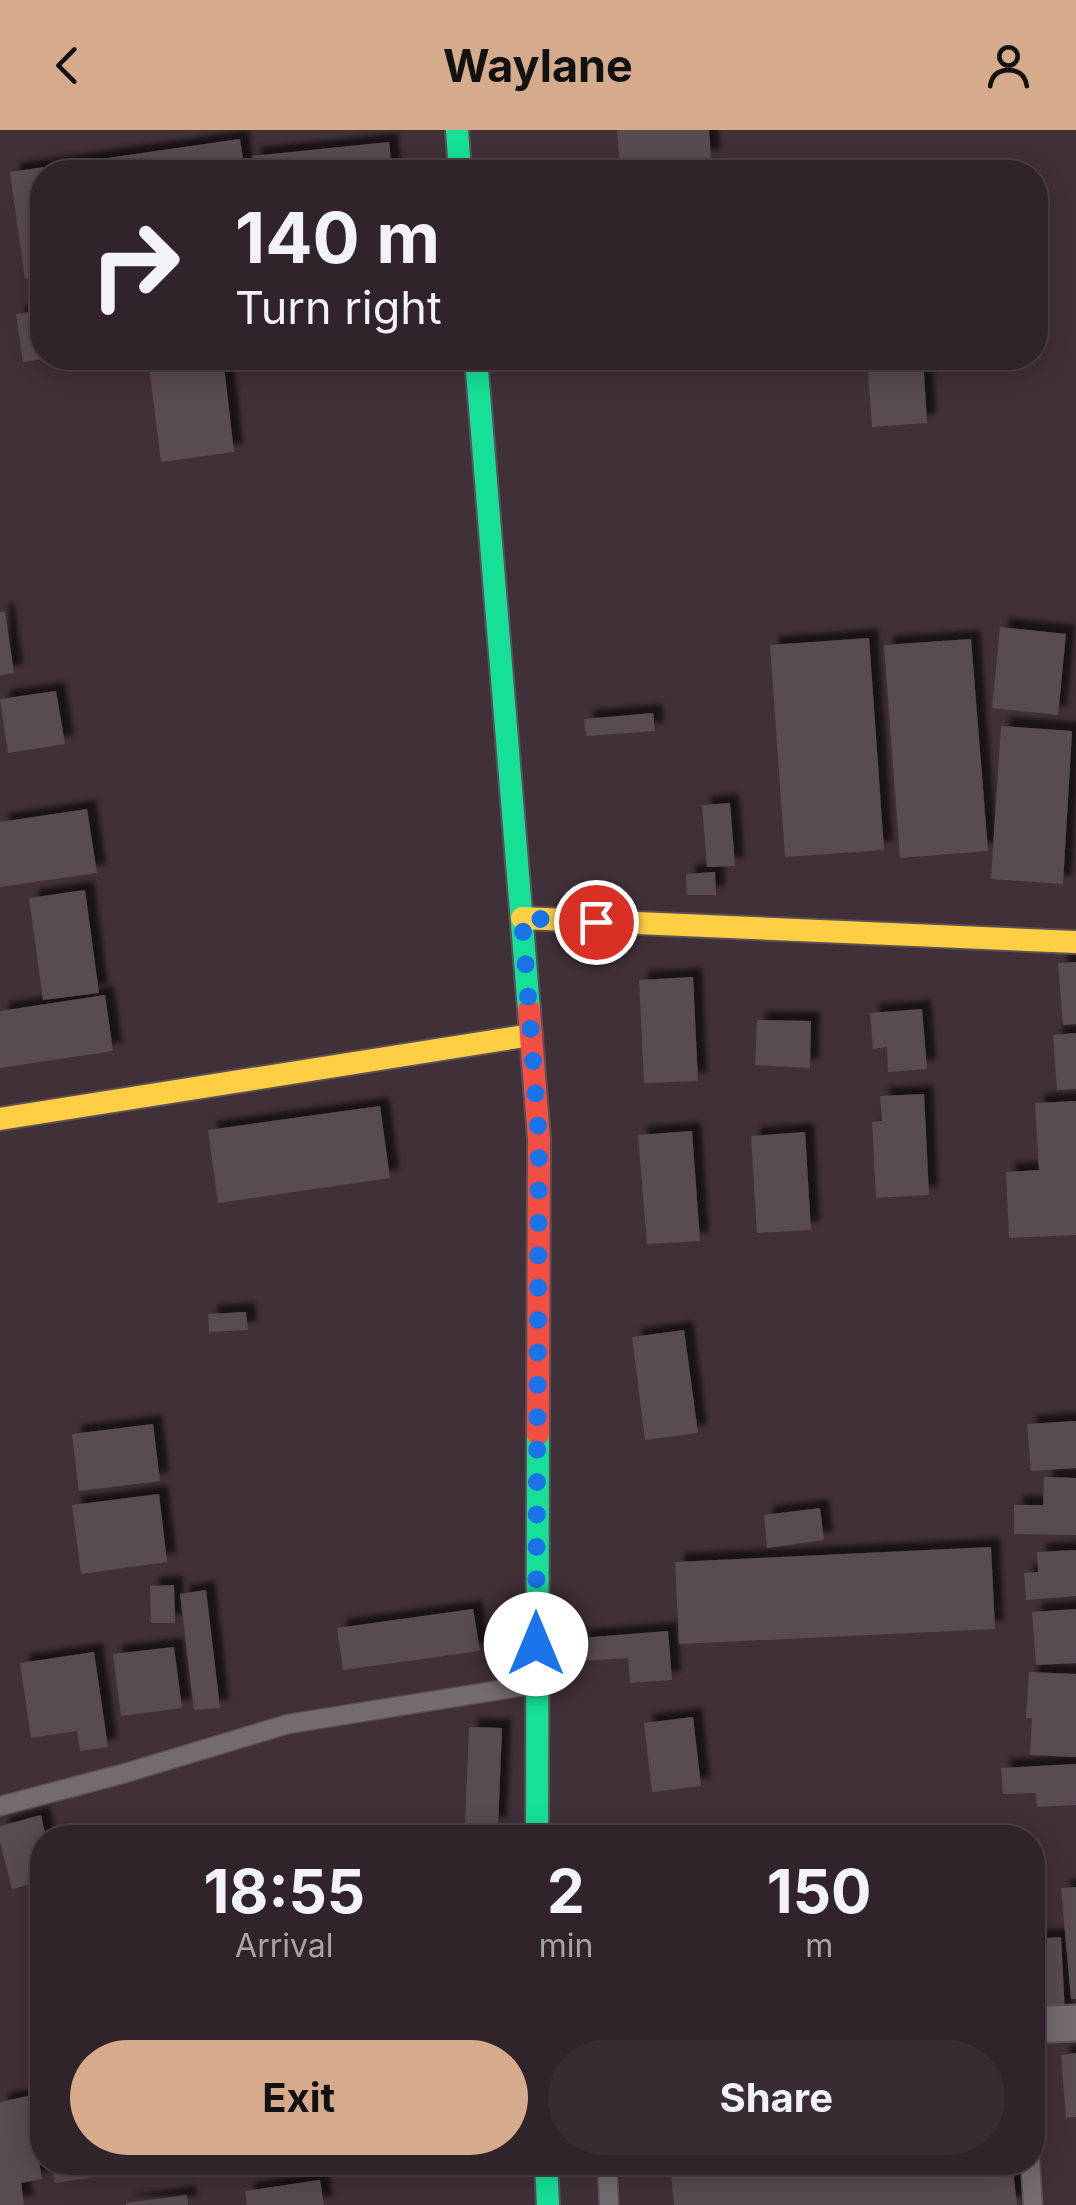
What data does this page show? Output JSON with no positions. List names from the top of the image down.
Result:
{
  "page": {
    "header": "Waylane",
    "turn": ["140 m", "Turn right"],
    "eta": [
      "18:55",
      "Arrival",
      "2",
      "min",
      "150",
      "m"
    ],
    "buttons": ["Exit", "Share"]
  }
}
